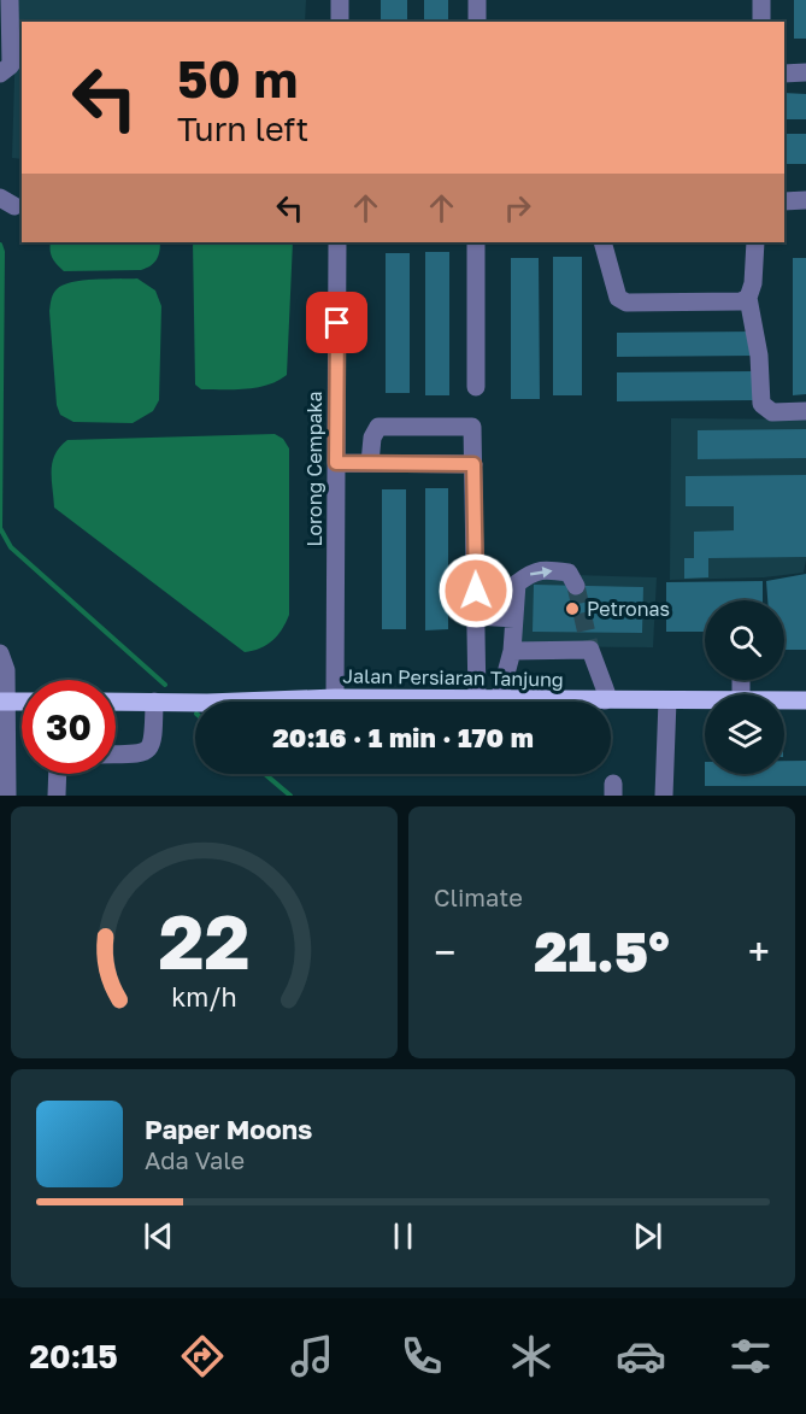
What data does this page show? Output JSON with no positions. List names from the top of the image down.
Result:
{
  "streets": {
    "main road": ["Jalan Persiaran Tanjung"],
    "street": ["Lorong Cempaka"]
  },
  "crossings": [
    ["Lorong Cempaka", "Jalan Persiaran Tanjung"]
  ],
  "places": ["Petronas"],
  "page": {
    "turn": ["50 m", "Turn left"],
    "limit": "30",
    "trip": "20:16 · 1 min · 170 m",
    "tile": "Climate",
    "heat": ["−", "21.5°", "+"],
    "song": ["Paper Moons", "Ada Vale"],
    "tabs": "20:15",
    "gauge": ["22", "km/h"]
  }
}
